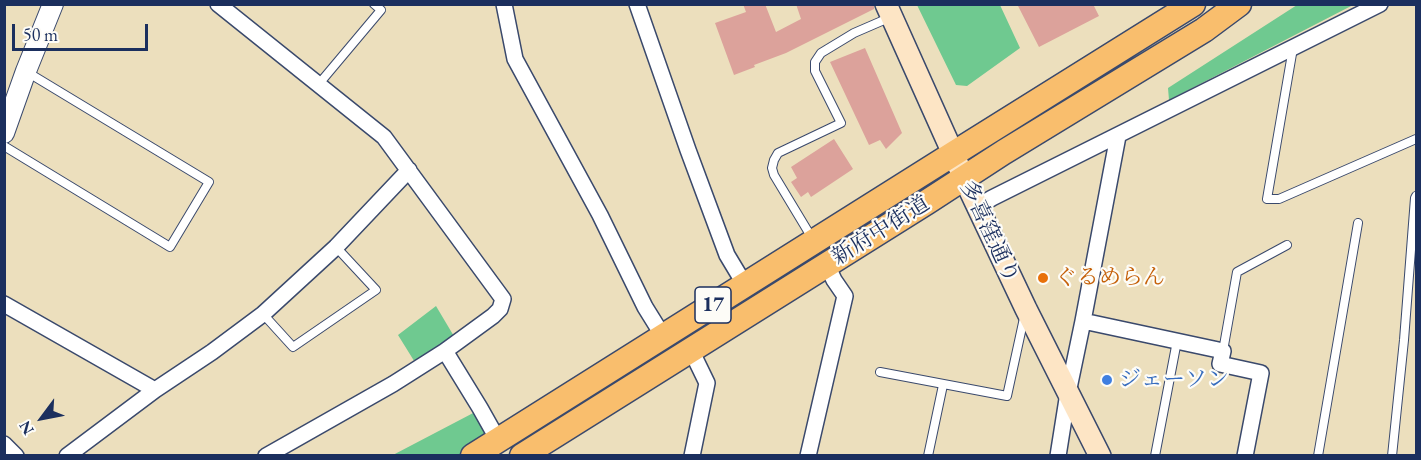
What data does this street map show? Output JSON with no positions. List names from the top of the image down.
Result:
{
  "streets": {
    "main road": ["新府中街道", "多喜窪通り", "17"]
  },
  "crossings": [
    ["新府中街道", "多喜窪通り"]
  ],
  "places": ["ぐるめらん", "ジェーソン"],
  "scale_bar": "50 m",
  "north": "bottom left"
}
